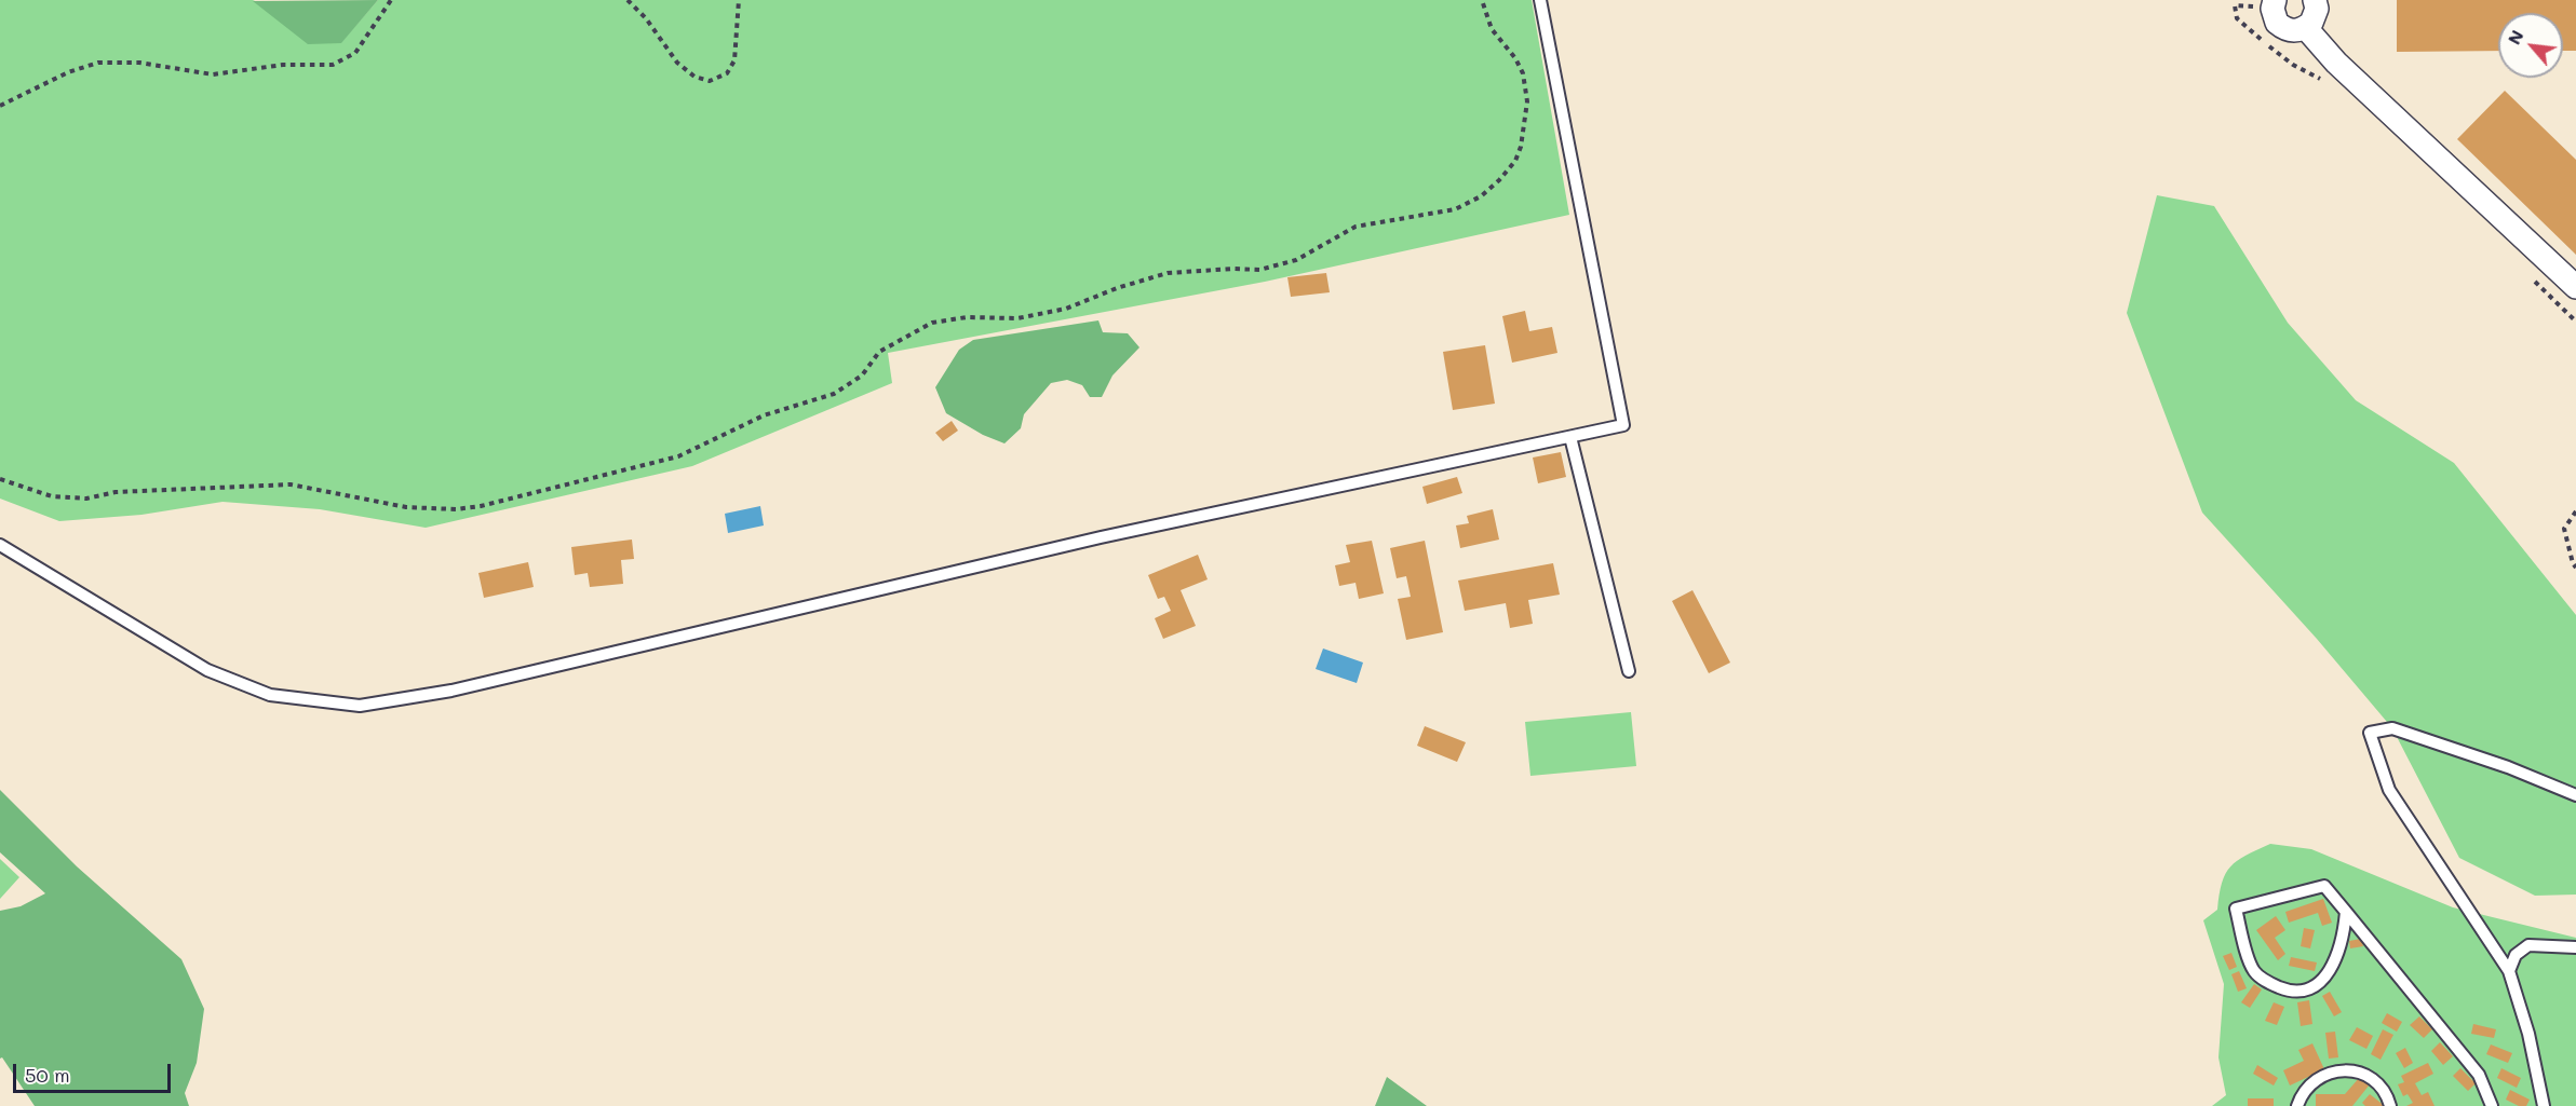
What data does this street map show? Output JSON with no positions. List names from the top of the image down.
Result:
{
  "scale_bar": "50 m",
  "north": "top left"
}
